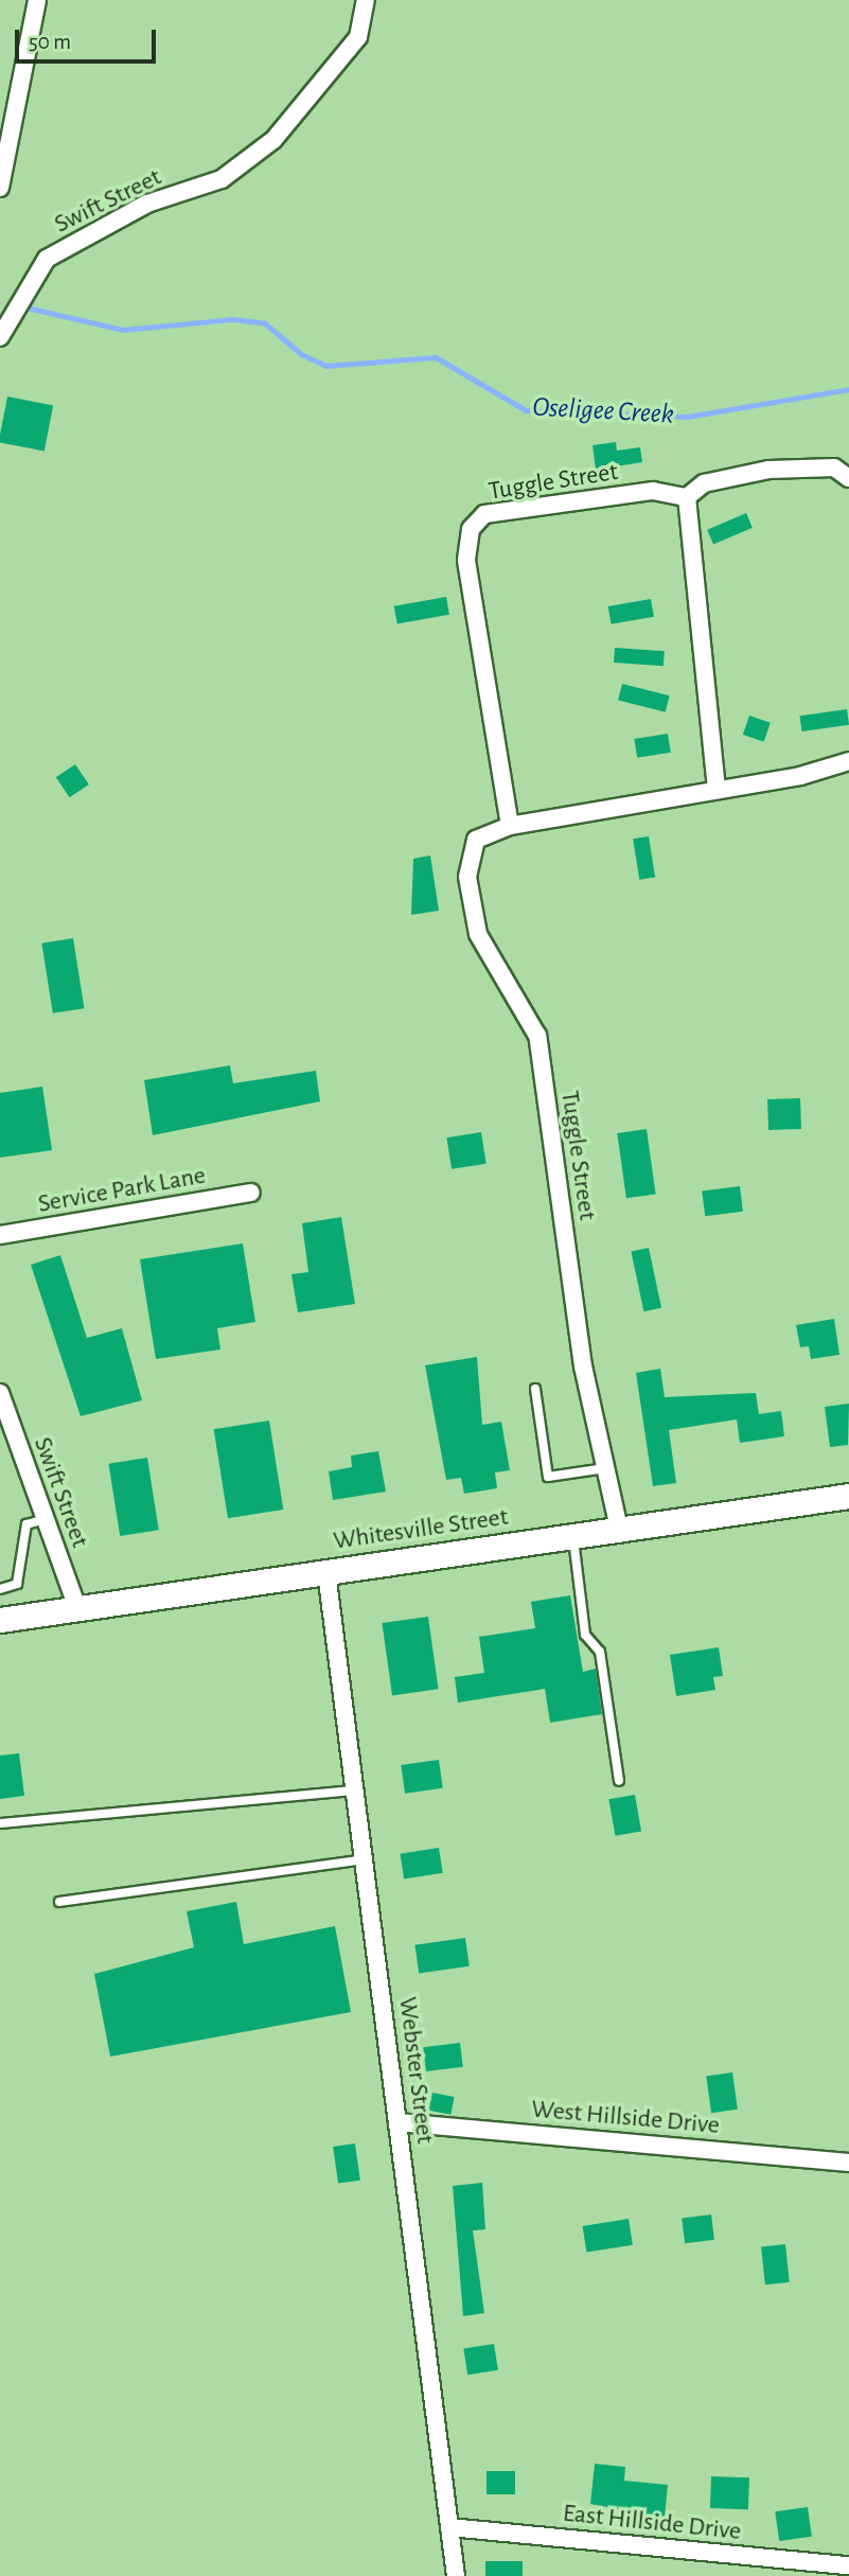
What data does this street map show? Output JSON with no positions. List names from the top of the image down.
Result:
{
  "streets": {
    "main road": ["Whitesville Street"],
    "street": [
      "Swift Street",
      "Tuggle Street",
      "Service Park Lane",
      "Webster Street",
      "West Hillside Drive",
      "East Hillside Drive"
    ]
  },
  "crossings": [
    ["Swift Street", "Whitesville Street"],
    ["Tuggle Street", "Whitesville Street"],
    ["Whitesville Street", "Webster Street"],
    ["Webster Street", "West Hillside Drive"],
    ["Webster Street", "East Hillside Drive"]
  ],
  "water": ["Oseligee Creek"],
  "scale_bar": "50 m"
}
